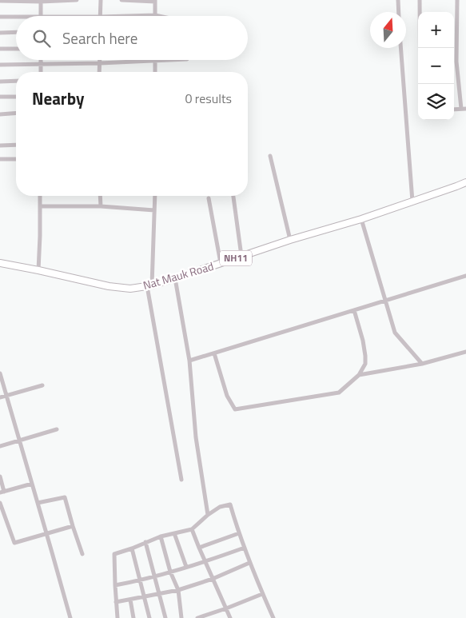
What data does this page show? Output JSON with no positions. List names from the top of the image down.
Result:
{
  "streets": {
    "highway": ["NH11", "Nat Mauk Road"]
  },
  "north": "top",
  "page": {
    "map_buttons": ["+", "−"],
    "search": "Search here",
    "heading": ["Nearby", "0 results"]
  }
}
